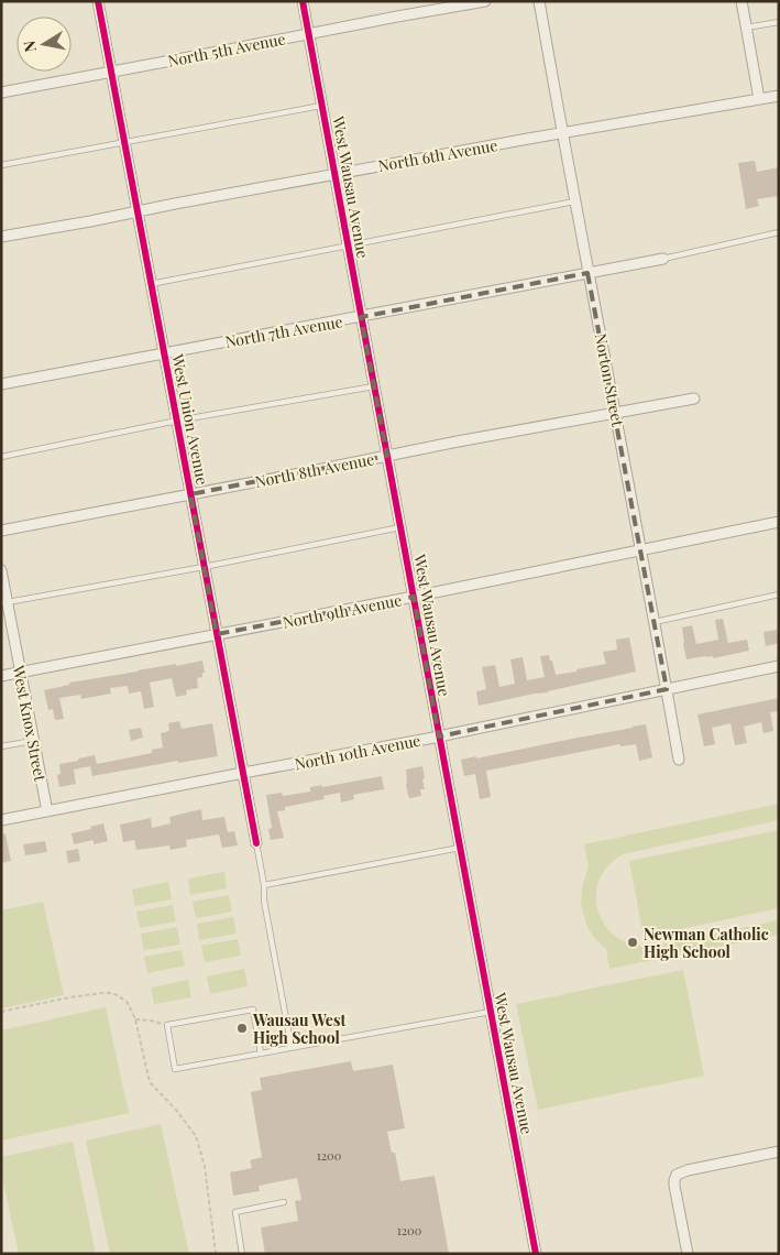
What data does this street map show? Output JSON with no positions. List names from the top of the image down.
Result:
{
  "streets": {
    "street": [
      "North 5th Avenue",
      "North 6th Avenue",
      "West Wausau Avenue",
      "North 7th Avenue",
      "Norton Street",
      "West Union Avenue",
      "North 8th Avenue",
      "North 9th Avenue",
      "West Knox Street",
      "North 10th Avenue"
    ]
  },
  "crossings": [
    ["North 5th Avenue", "West Wausau Avenue"],
    ["North 5th Avenue", "West Union Avenue"],
    ["North 6th Avenue", "West Wausau Avenue"],
    ["North 6th Avenue", "Norton Street"],
    ["North 6th Avenue", "West Union Avenue"],
    ["West Wausau Avenue", "North 7th Avenue"],
    ["West Wausau Avenue", "North 8th Avenue"],
    ["West Wausau Avenue", "North 9th Avenue"],
    ["West Wausau Avenue", "North 10th Avenue"],
    ["North 7th Avenue", "Norton Street"],
    ["North 7th Avenue", "West Union Avenue"],
    ["Norton Street", "North 8th Avenue"],
    ["Norton Street", "North 9th Avenue"],
    ["Norton Street", "North 10th Avenue"],
    ["West Union Avenue", "North 8th Avenue"],
    ["West Union Avenue", "North 9th Avenue"],
    ["West Union Avenue", "North 10th Avenue"],
    ["North 9th Avenue", "West Knox Street"],
    ["West Knox Street", "North 10th Avenue"]
  ],
  "places": ["Newman Catholic High School", "Wausau West High School"],
  "house_numbers": ["1200", "1200"],
  "north": "left"
}
